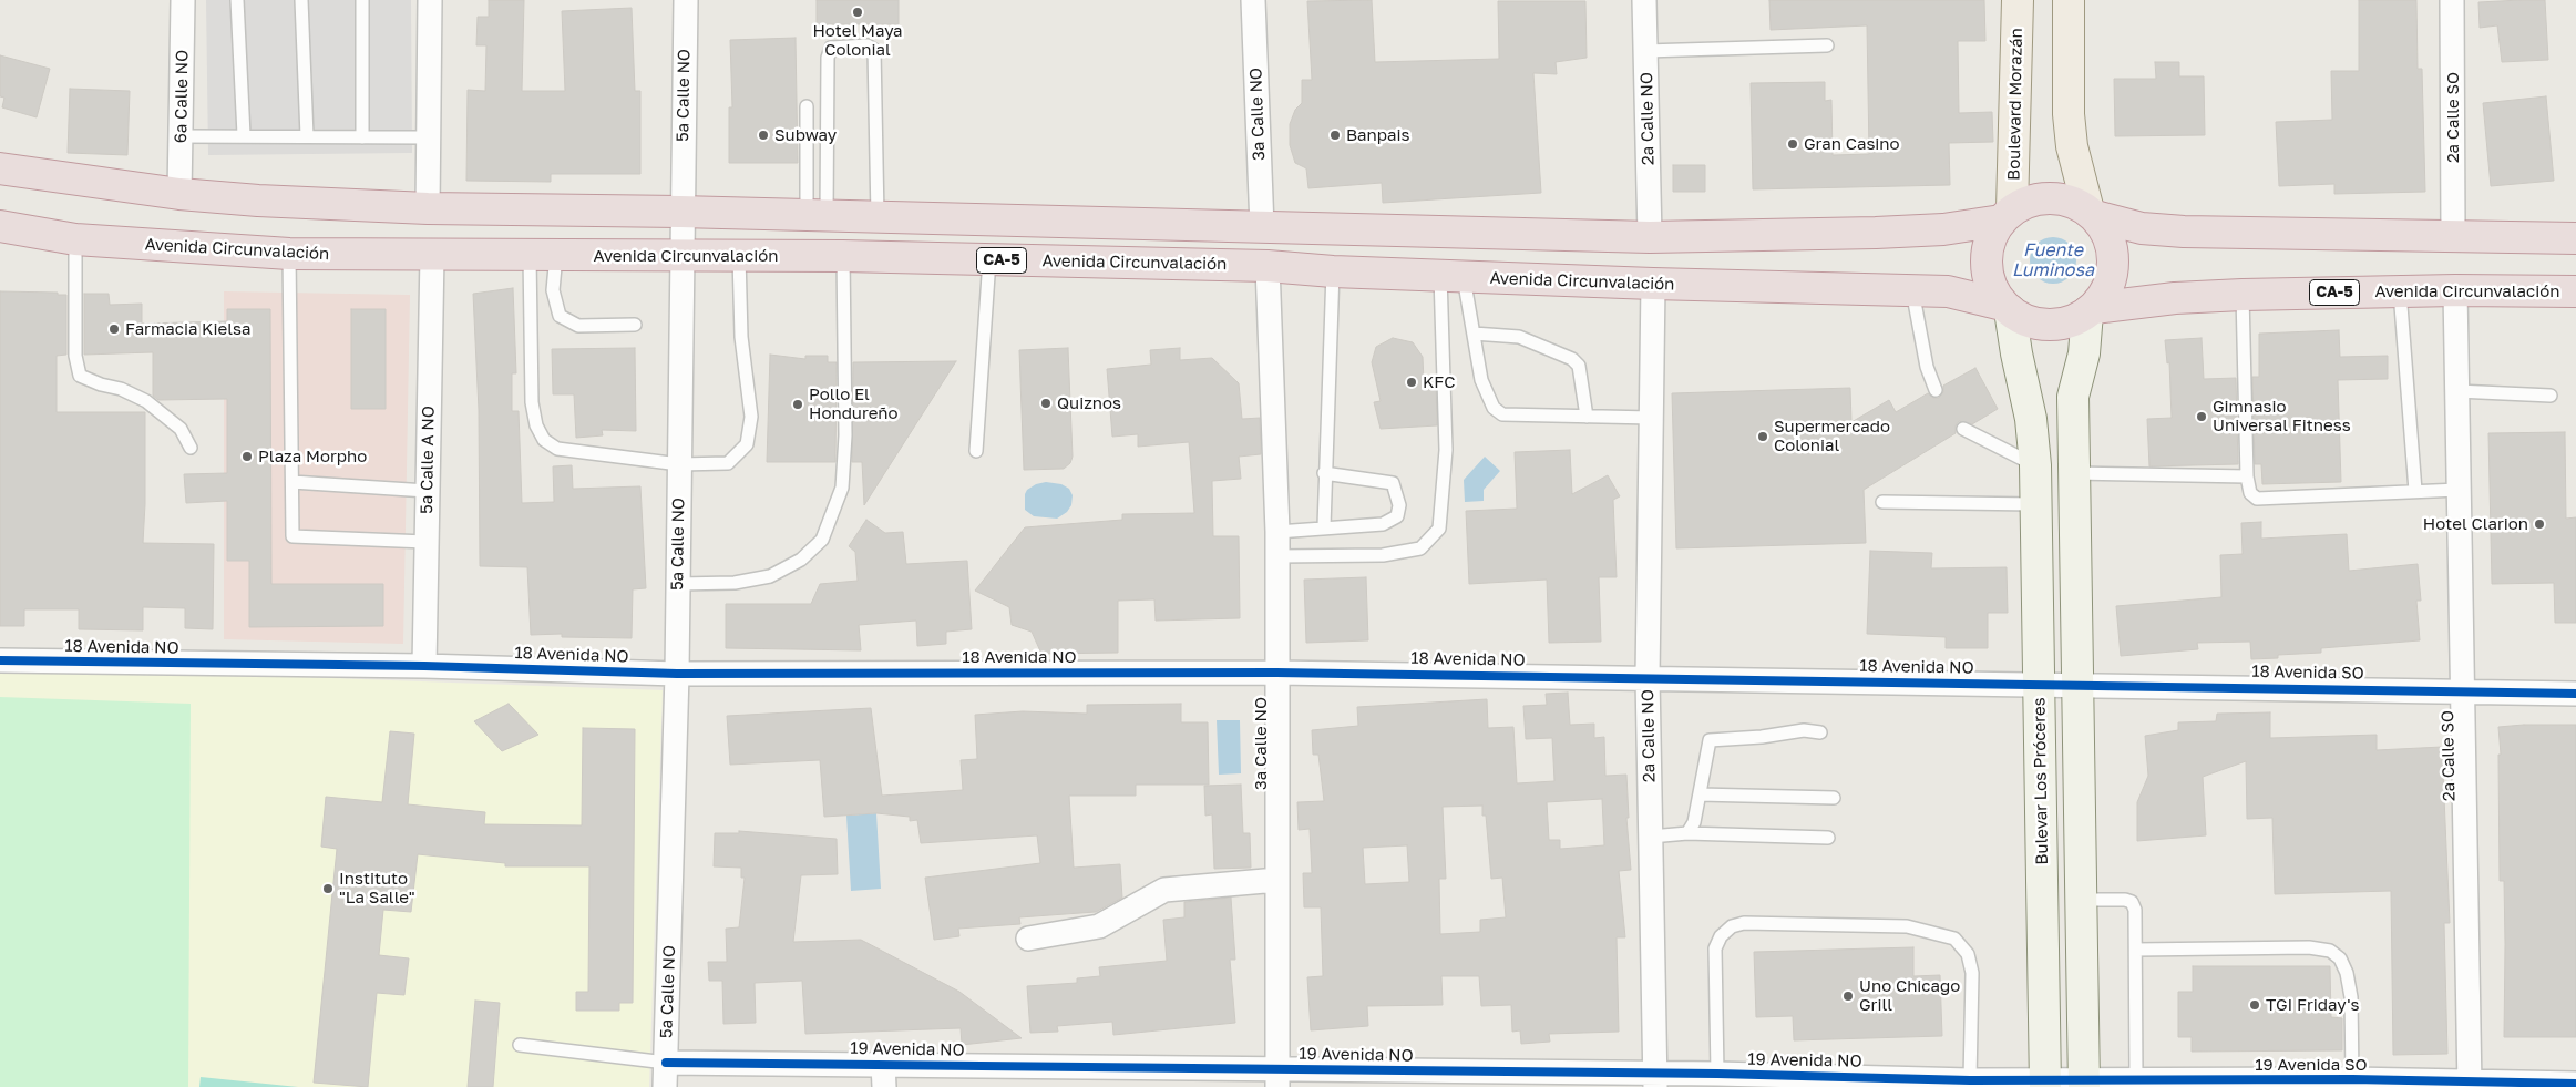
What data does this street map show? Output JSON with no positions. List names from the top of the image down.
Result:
{
  "streets": {
    "highway": ["Avenida Circunvalación", "CA-5"],
    "main road": ["Boulevard Morazán"],
    "street": [
      "5a Calle NO",
      "6a Calle NO",
      "3a Calle NO",
      "2a Calle SO",
      "2a Calle NO",
      "5a Calle A NO",
      "18 Avenida NO",
      "18 Avenida SO",
      "Bulevar Los Próceres",
      "19 Avenida NO",
      "19 Avenida SO"
    ]
  },
  "crossings": [
    ["5a Calle NO", "Avenida Circunvalación"],
    ["5a Calle NO", "18 Avenida NO"],
    ["5a Calle NO", "19 Avenida NO"],
    ["Boulevard Morazán", "Avenida Circunvalación"],
    ["Boulevard Morazán", "CA-5"],
    ["Boulevard Morazán", "Bulevar Los Próceres"],
    ["3a Calle NO", "Avenida Circunvalación"],
    ["3a Calle NO", "18 Avenida NO"],
    ["3a Calle NO", "19 Avenida NO"],
    ["2a Calle SO", "Avenida Circunvalación"],
    ["2a Calle SO", "18 Avenida SO"],
    ["2a Calle SO", "19 Avenida SO"],
    ["2a Calle NO", "Avenida Circunvalación"],
    ["2a Calle NO", "18 Avenida NO"],
    ["2a Calle NO", "19 Avenida NO"],
    ["Avenida Circunvalación", "CA-5"],
    ["Avenida Circunvalación", "5a Calle A NO"],
    ["Avenida Circunvalación", "Bulevar Los Próceres"],
    ["CA-5", "Bulevar Los Próceres"],
    ["5a Calle A NO", "18 Avenida NO"],
    ["18 Avenida NO", "18 Avenida SO"],
    ["18 Avenida NO", "Bulevar Los Próceres"],
    ["18 Avenida SO", "Bulevar Los Próceres"],
    ["Bulevar Los Próceres", "19 Avenida NO"],
    ["Bulevar Los Próceres", "19 Avenida SO"],
    ["19 Avenida NO", "19 Avenida SO"]
  ],
  "water": ["Fuente Luminosa"],
  "places": [
    "Hotel Maya Colonial",
    "Subway",
    "Banpais",
    "Gran Casino",
    "Farmacia Kielsa",
    "KFC",
    "Quiznos",
    "Pollo El Hondureño",
    "Gimnasio Universal Fitness",
    "Supermercado Colonial",
    "Plaza Morpho",
    "Hotel Clarion",
    "Instituto \"La Salle\"",
    "Uno Chicago Grill",
    "TGI Friday's"
  ]
}
